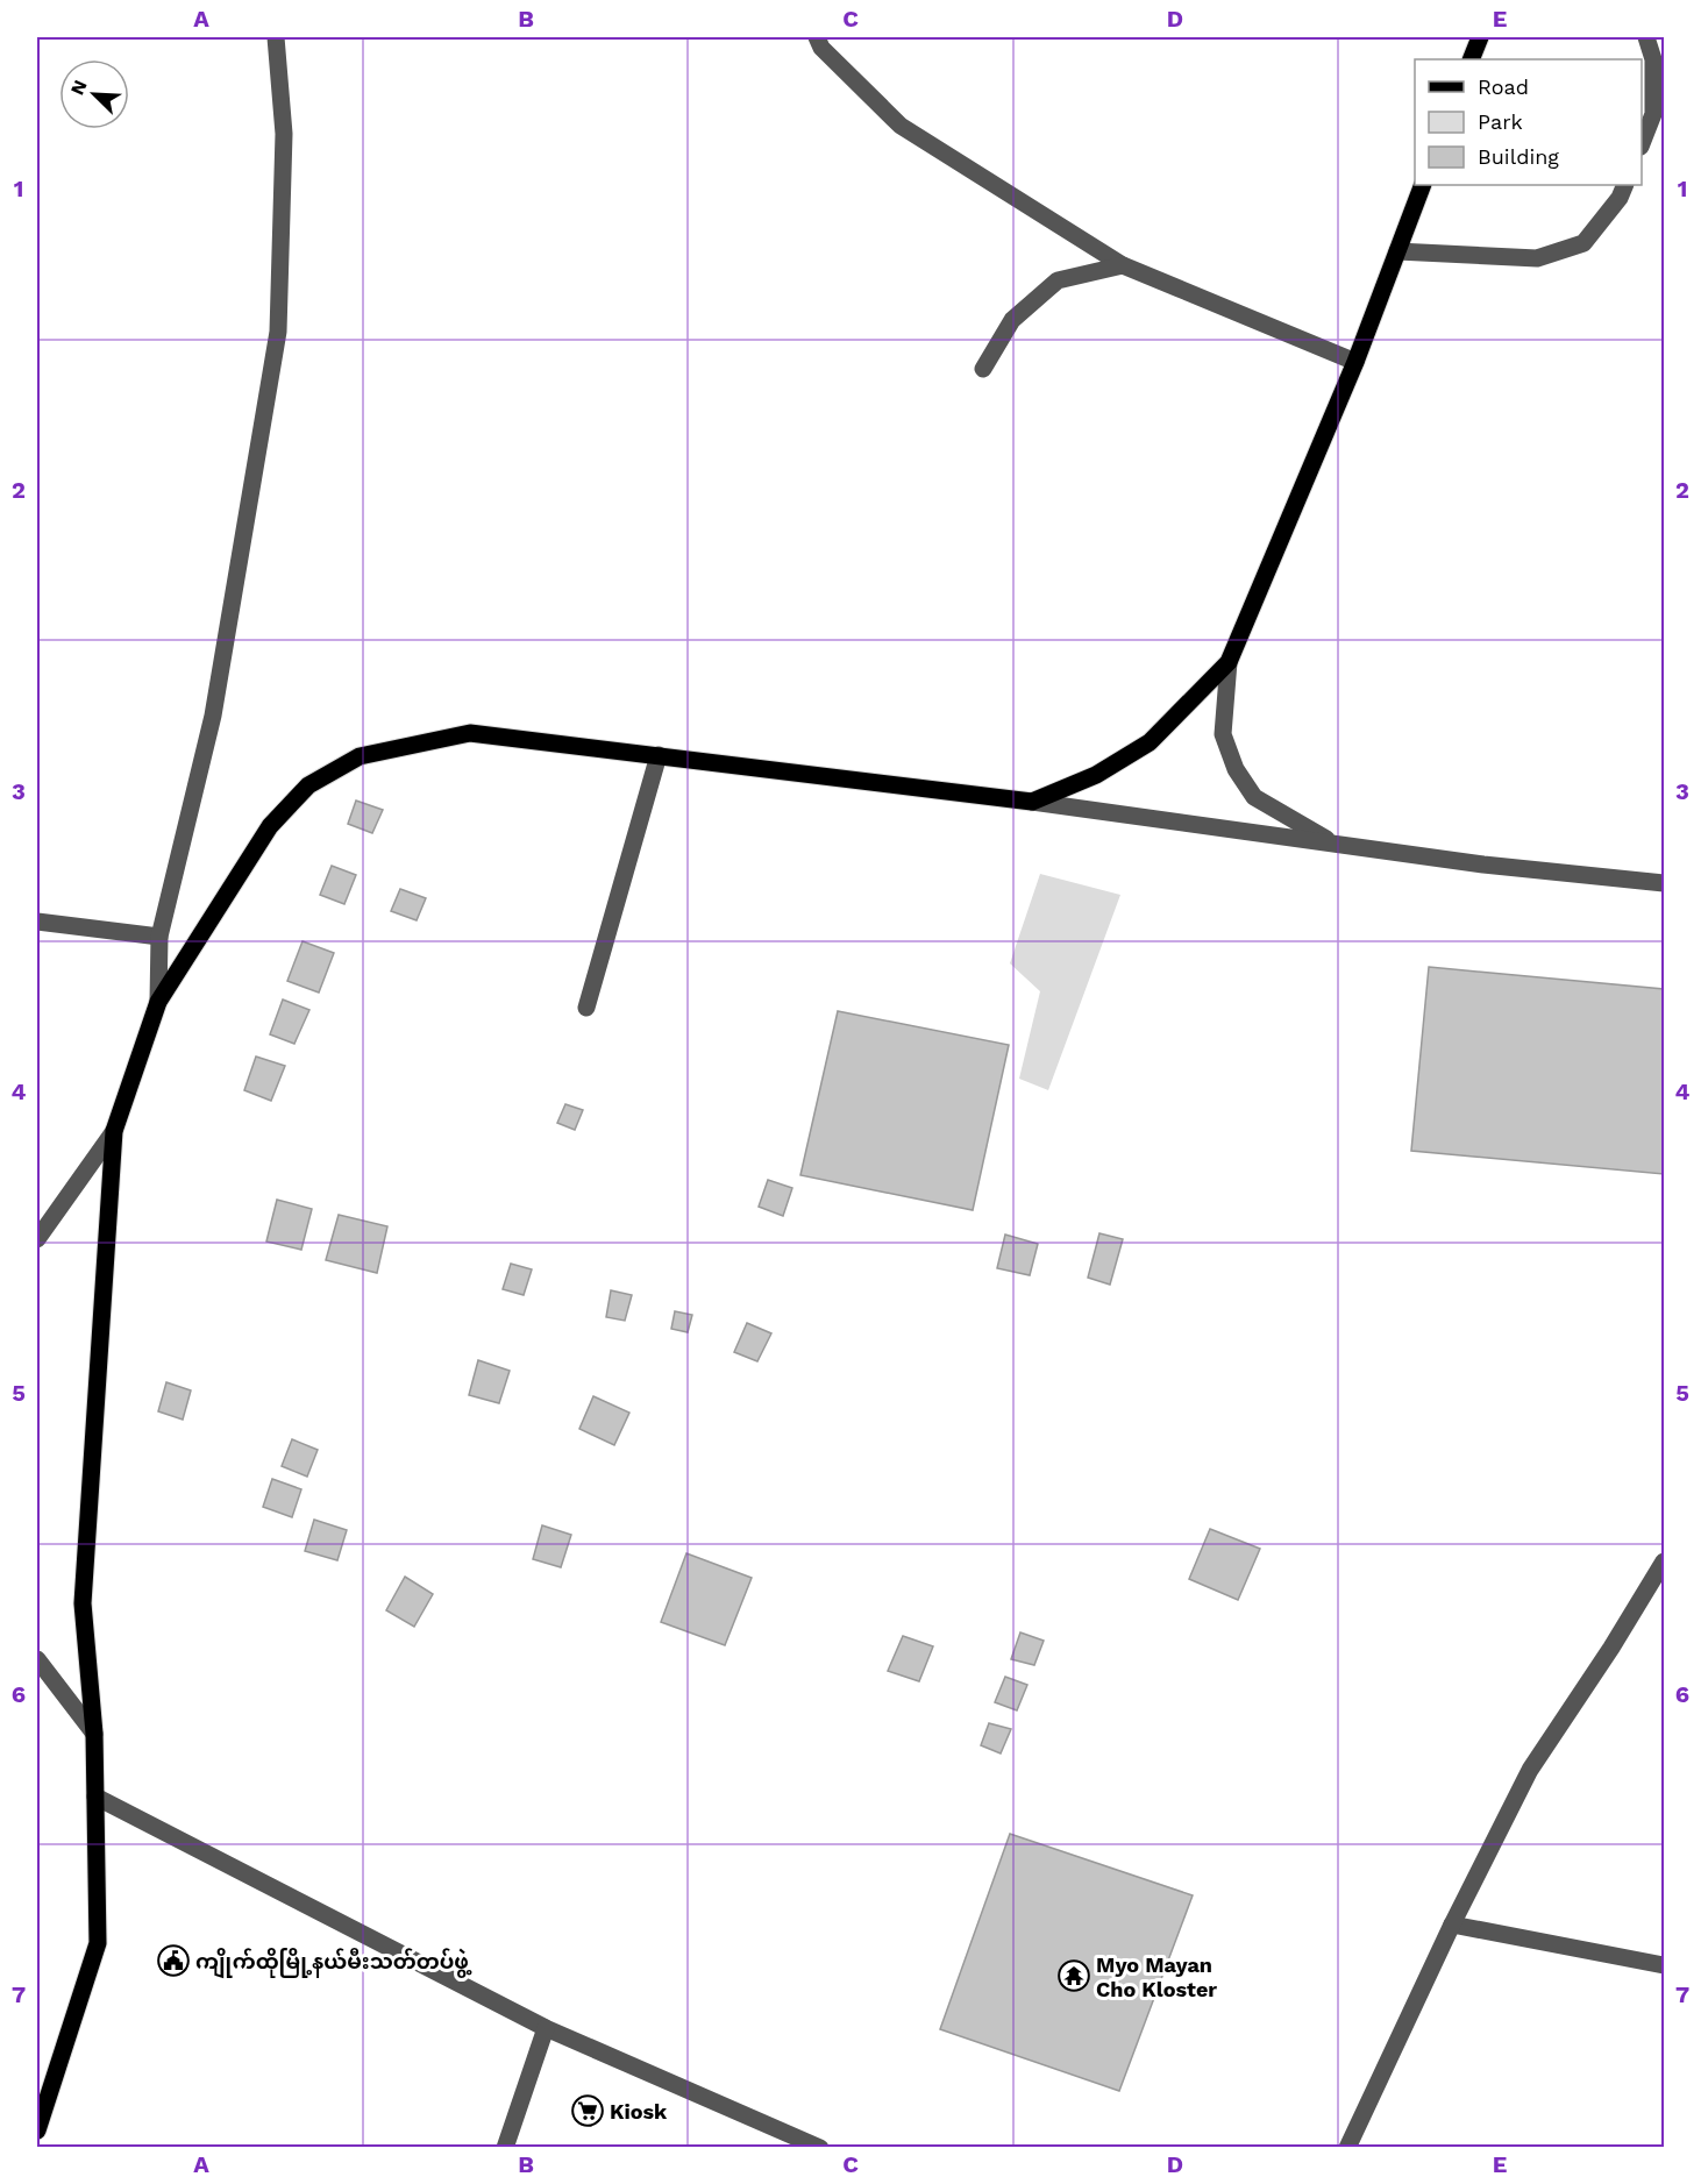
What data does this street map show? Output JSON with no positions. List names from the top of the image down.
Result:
{
  "places": {
    "public building": ["ကျိုက်ထိုမြို့နယ်မီးသတ်တပ်ဖွဲ့"],
    "temple": ["Myo Mayan Cho Kloster"],
    "supermarket": ["Kiosk"]
  },
  "legend": ["Road", "Park", "Building"],
  "north": "top left",
  "grid": {
    "columns": [
      "A",
      "B",
      "C",
      "D",
      "E"
    ],
    "rows": [
      "1",
      "2",
      "3",
      "4",
      "5",
      "6",
      "7"
    ]
  }
}
